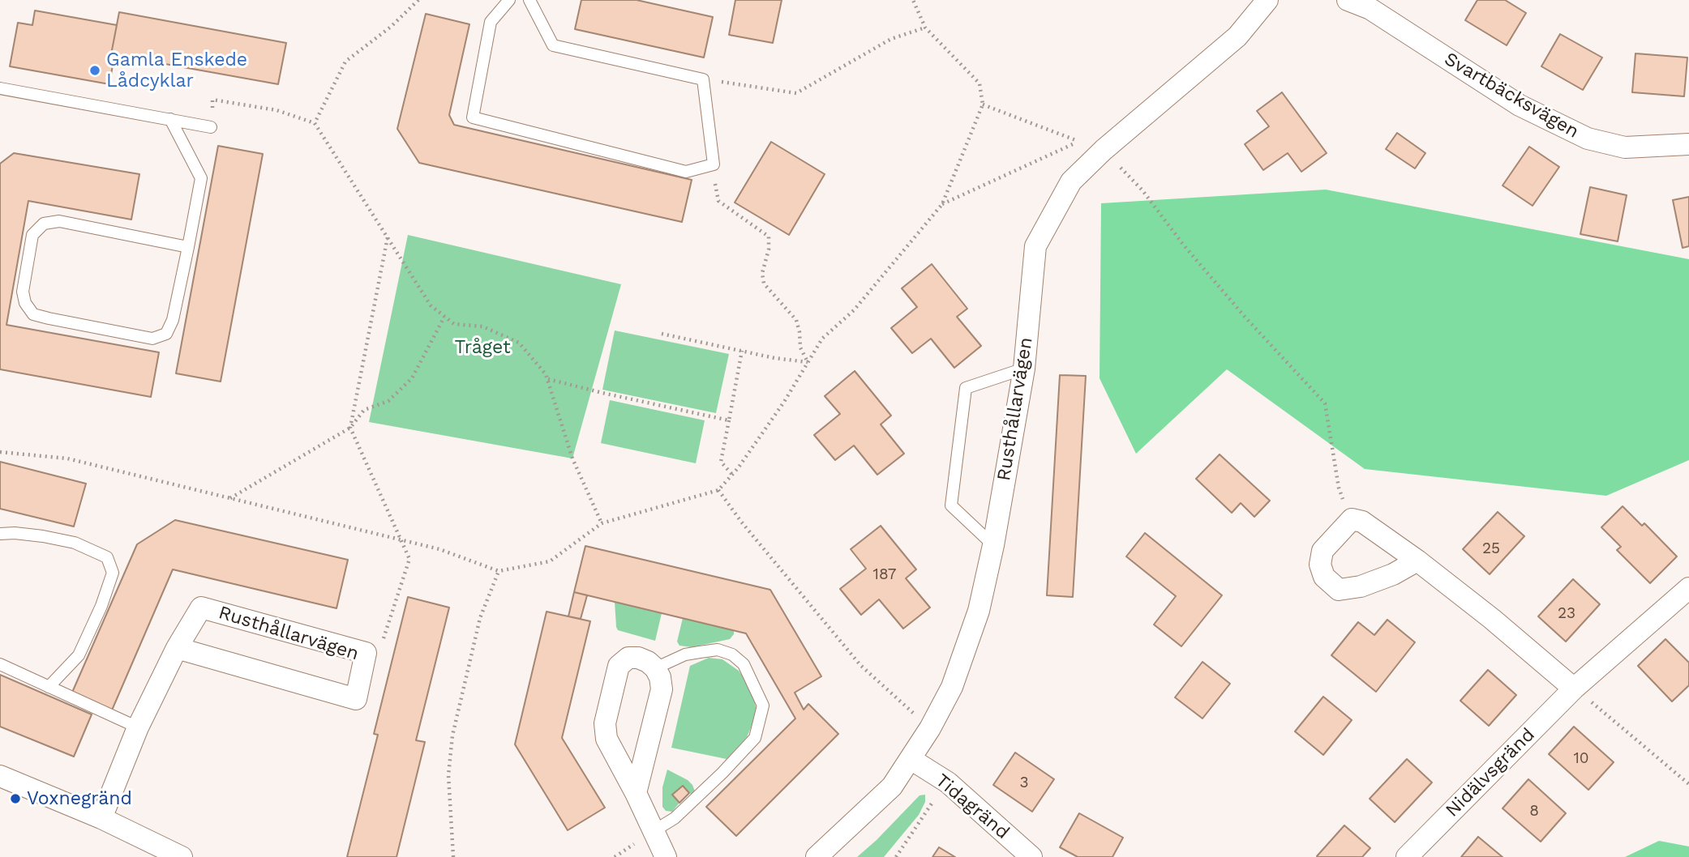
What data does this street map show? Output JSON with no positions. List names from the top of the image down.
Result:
{
  "streets": {
    "street": [
      "Svartbäcksvägen",
      "Rusthållarvägen",
      "Nidälvsgränd",
      "Tidagränd"
    ]
  },
  "crossings": [
    ["Rusthållarvägen", "Tidagränd"]
  ],
  "parks": ["Tråget"],
  "places": ["Gamla Enskede Lådcyklar", "Voxnegränd"],
  "house_numbers": [
    "25",
    "187",
    "23",
    "10",
    "3",
    "8"
  ]
}
